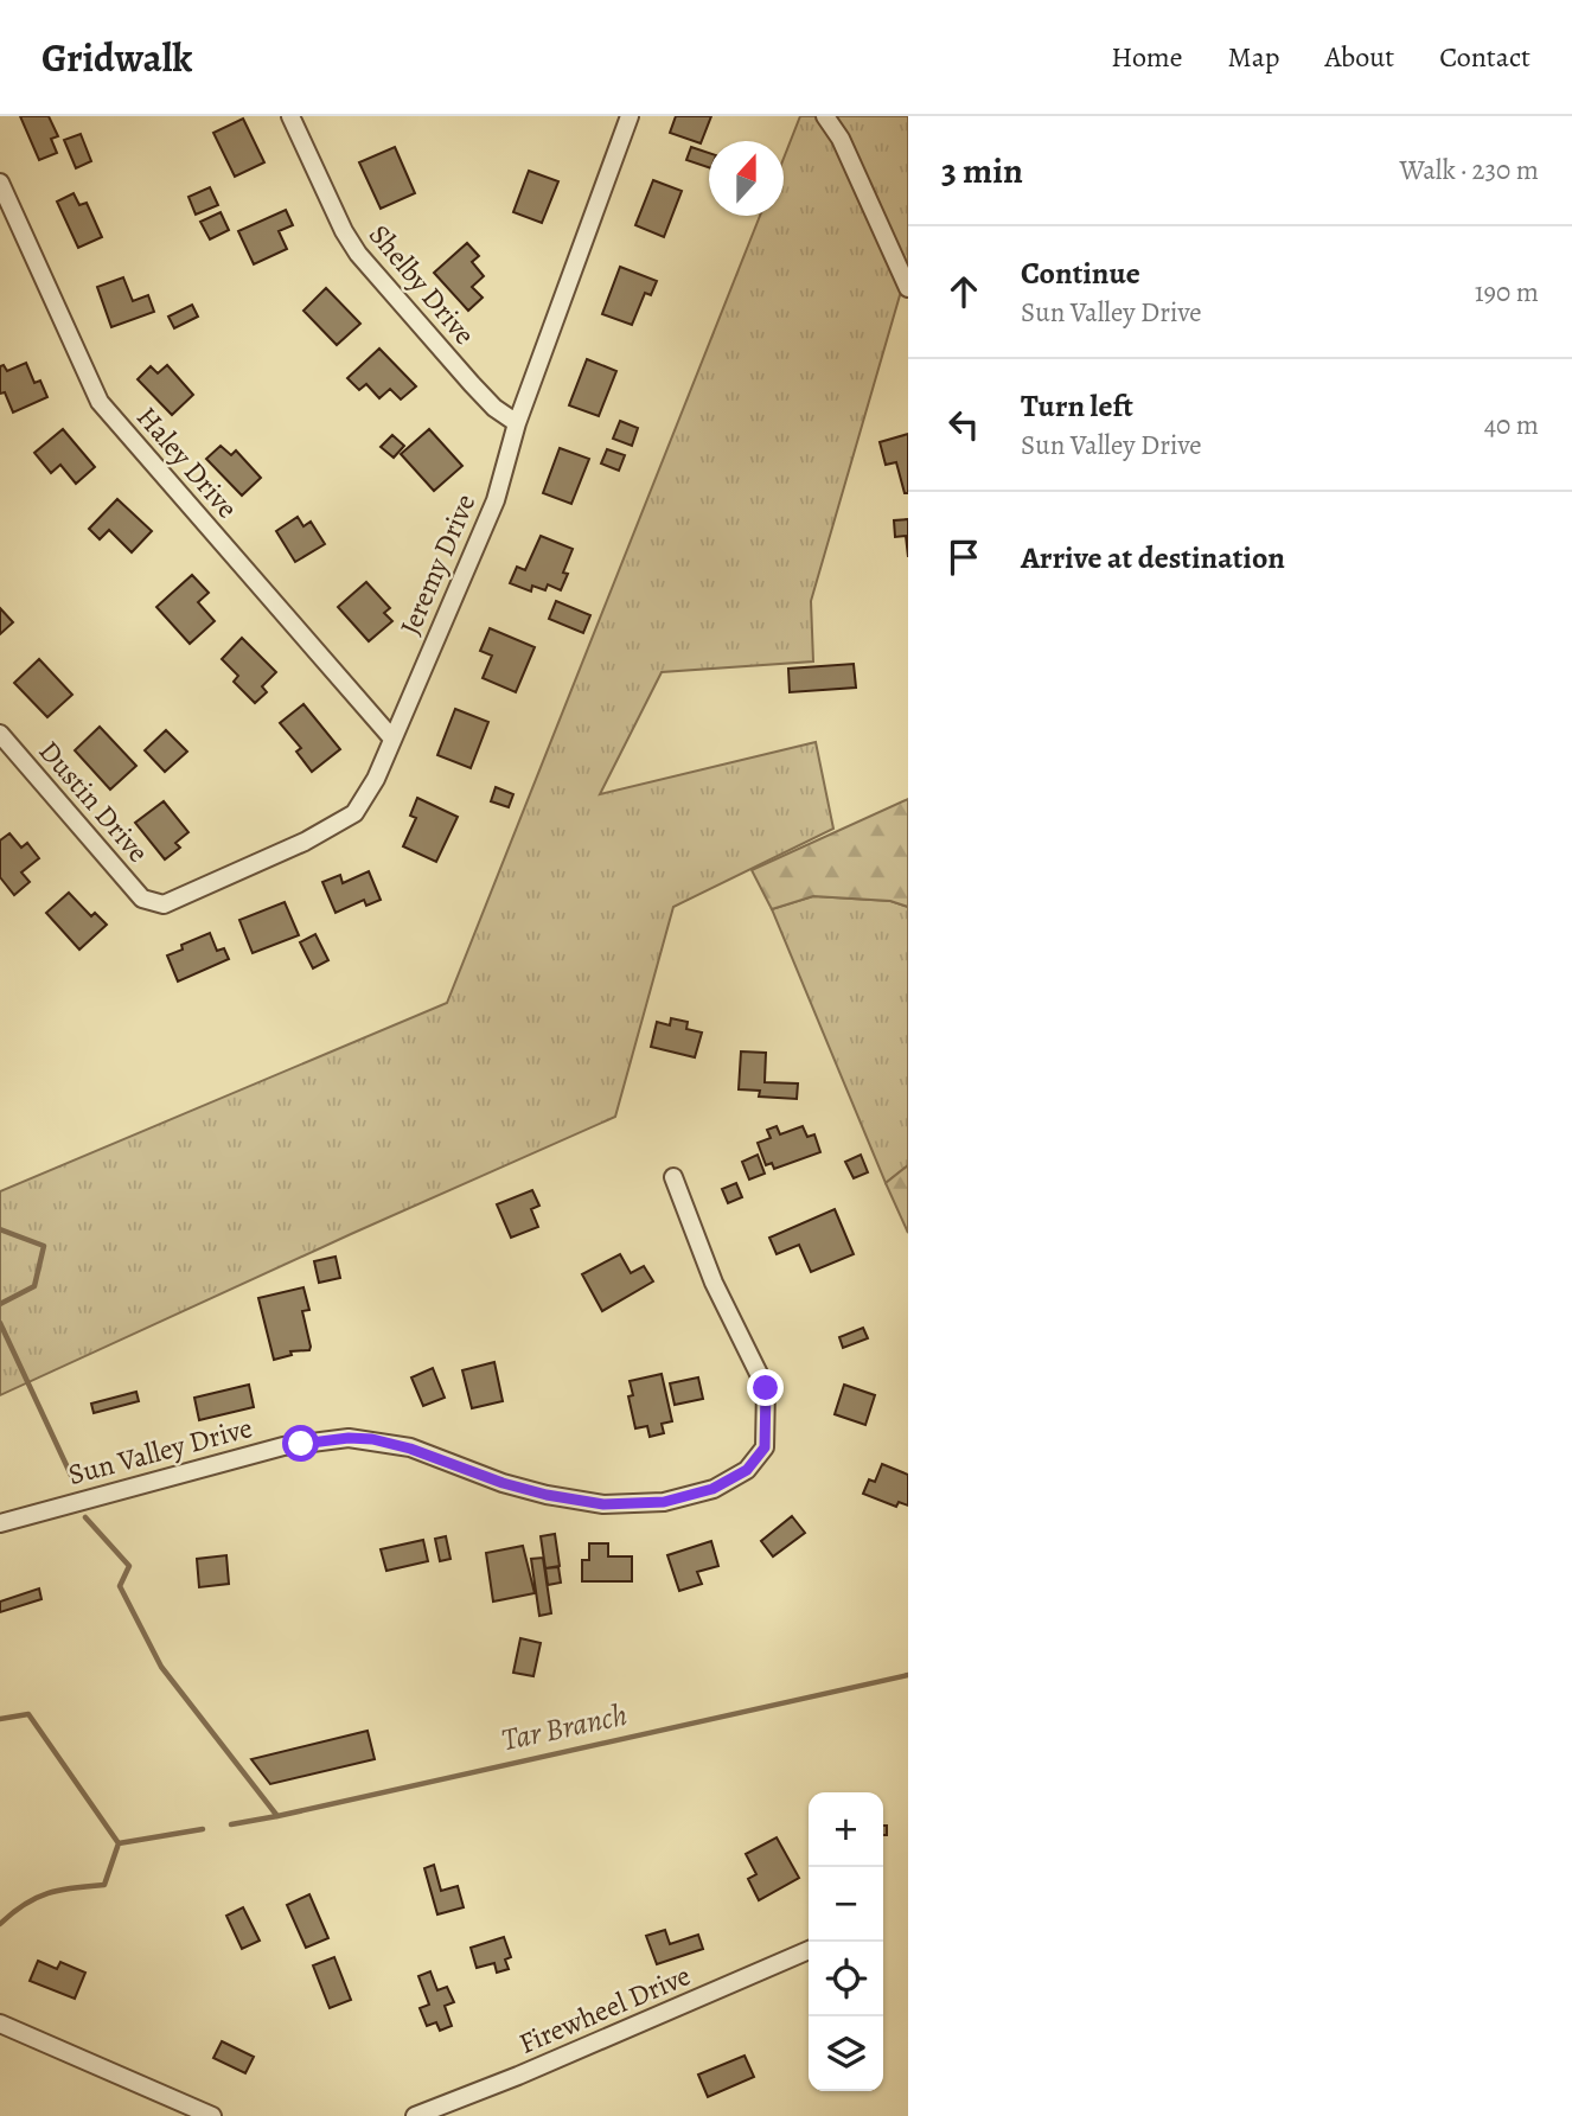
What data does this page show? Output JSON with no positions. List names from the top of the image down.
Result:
{
  "streets": {
    "street": [
      "Shelby Drive",
      "Haley Drive",
      "Jeremy Drive",
      "Dustin Drive",
      "Sun Valley Drive",
      "Firewheel Drive"
    ]
  },
  "crossings": [
    ["Shelby Drive", "Jeremy Drive"],
    ["Haley Drive", "Jeremy Drive"],
    ["Jeremy Drive", "Dustin Drive"]
  ],
  "water": ["Tar Branch"],
  "north": "top",
  "page": {
    "header": "Gridwalk",
    "nav": [
      "Home",
      "Map",
      "About",
      "Contact"
    ],
    "heading": ["3 min", "Walk · 230 m"],
    "list": [
      ["Continue", "Sun Valley Drive", "190 m"],
      ["Turn left", "Sun Valley Drive", "40 m"],
      "Arrive at destination"
    ],
    "map_buttons": ["+", "−"]
  }
}
